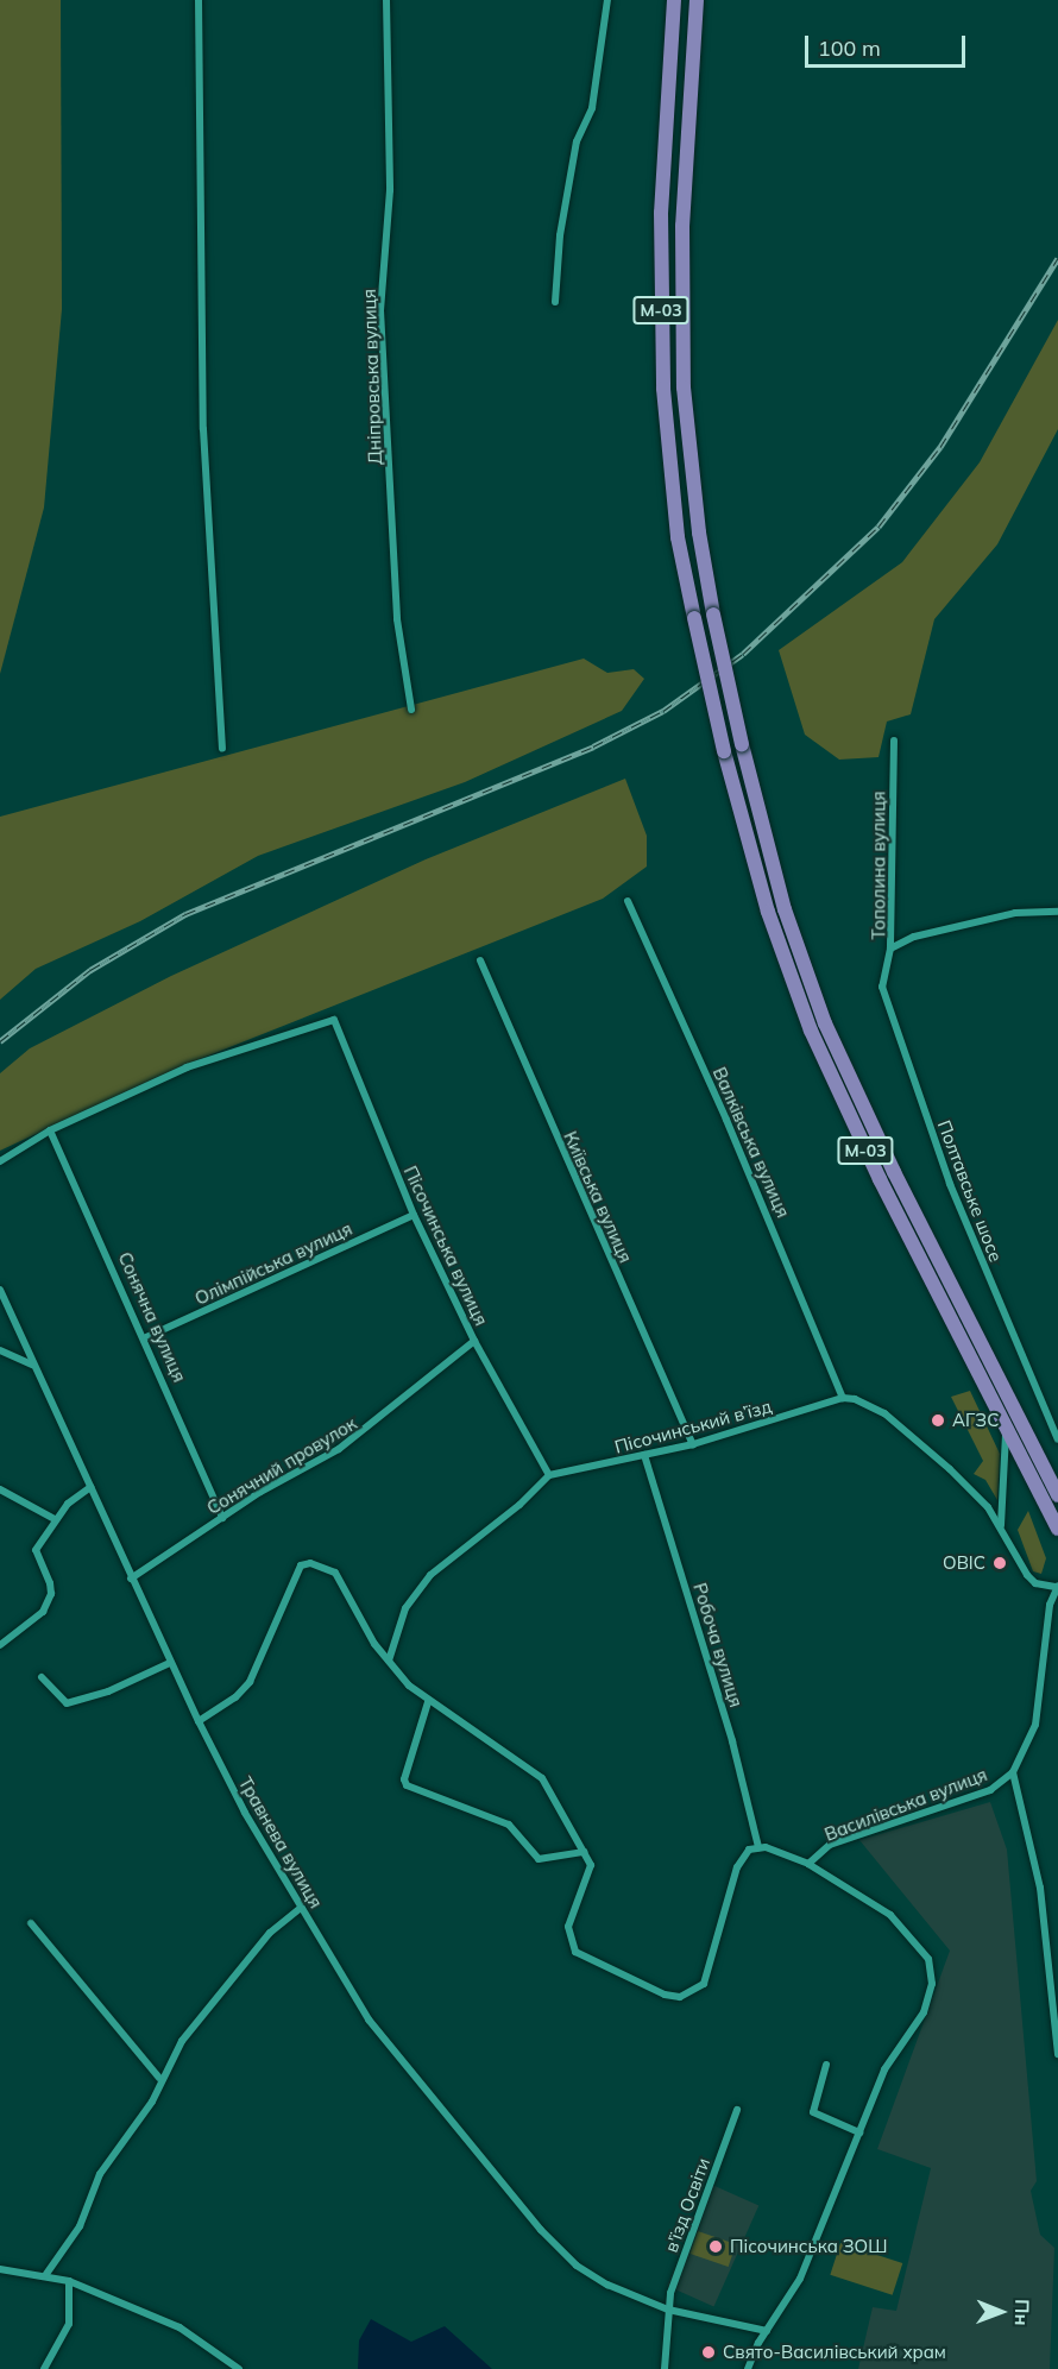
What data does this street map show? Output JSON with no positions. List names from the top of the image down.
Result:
{
  "streets": {
    "highway": ["М-03"],
    "street": [
      "Дніпровська вулиця",
      "Тополина вулиця",
      "Валківська вулиця",
      "Полтавське шосе",
      "Київська вулиця",
      "Пісочинська вулиця",
      "Олімпійська вулиця",
      "Сонячна вулиця",
      "Пісочинський в’їзд",
      "Сонячний провулок",
      "Робоча вулиця",
      "Василівська вулиця",
      "Травнева вулиця",
      "в'їзд Освіти"
    ]
  },
  "crossings": [
    ["Тополина вулиця", "Полтавське шосе"],
    ["Валківська вулиця", "Пісочинський в’їзд"],
    ["Київська вулиця", "Пісочинський в’їзд"],
    ["Пісочинська вулиця", "Олімпійська вулиця"],
    ["Пісочинська вулиця", "Сонячна вулиця"],
    ["Пісочинська вулиця", "Пісочинський в’їзд"],
    ["Пісочинська вулиця", "Сонячний провулок"],
    ["Олімпійська вулиця", "Сонячна вулиця"],
    ["Сонячна вулиця", "Сонячний провулок"],
    ["Пісочинський в’їзд", "Робоча вулиця"],
    ["Сонячний провулок", "Травнева вулиця"],
    ["Робоча вулиця", "Василівська вулиця"],
    ["Василівська вулиця", "Травнева вулиця"],
    ["Травнева вулиця", "в'їзд Освіти"]
  ],
  "places": [
    "АГЗС",
    "ОВІС",
    "Пісочинська ЗОШ",
    "Свято-Василівський храм"
  ],
  "scale_bar": "100 m",
  "north": "right"
}
